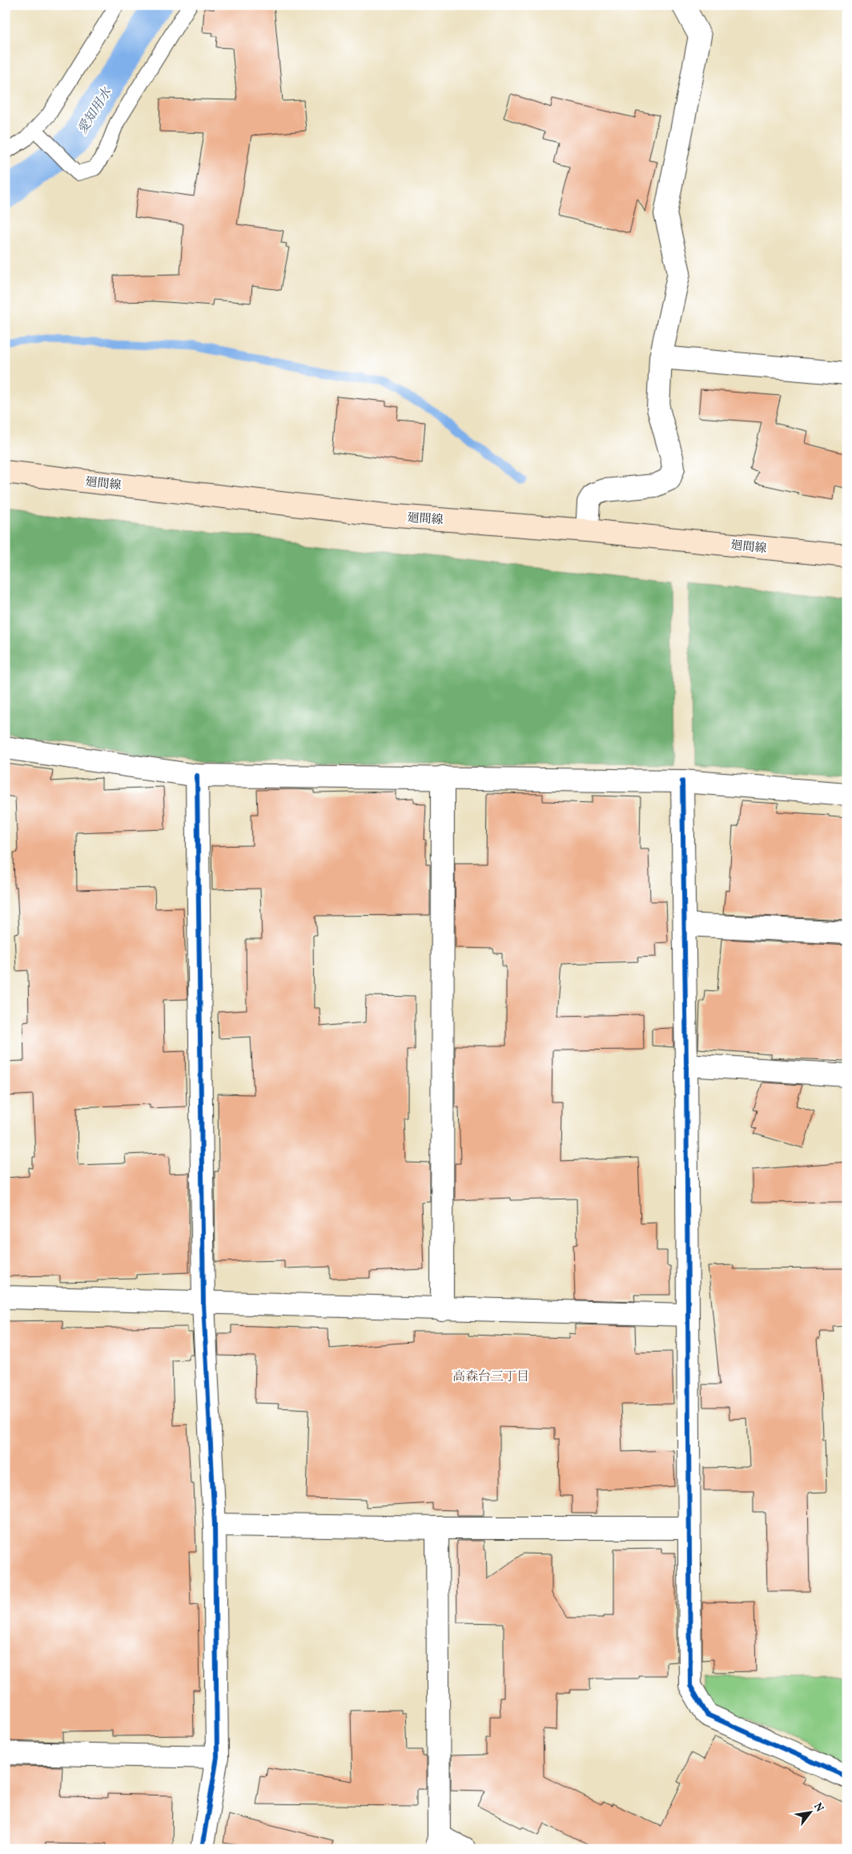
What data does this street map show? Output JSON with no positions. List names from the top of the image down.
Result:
{
  "streets": {
    "street": ["廻間線"]
  },
  "districts": ["高森台三丁目"],
  "water": ["愛知用水"],
  "north": "top right"
}
